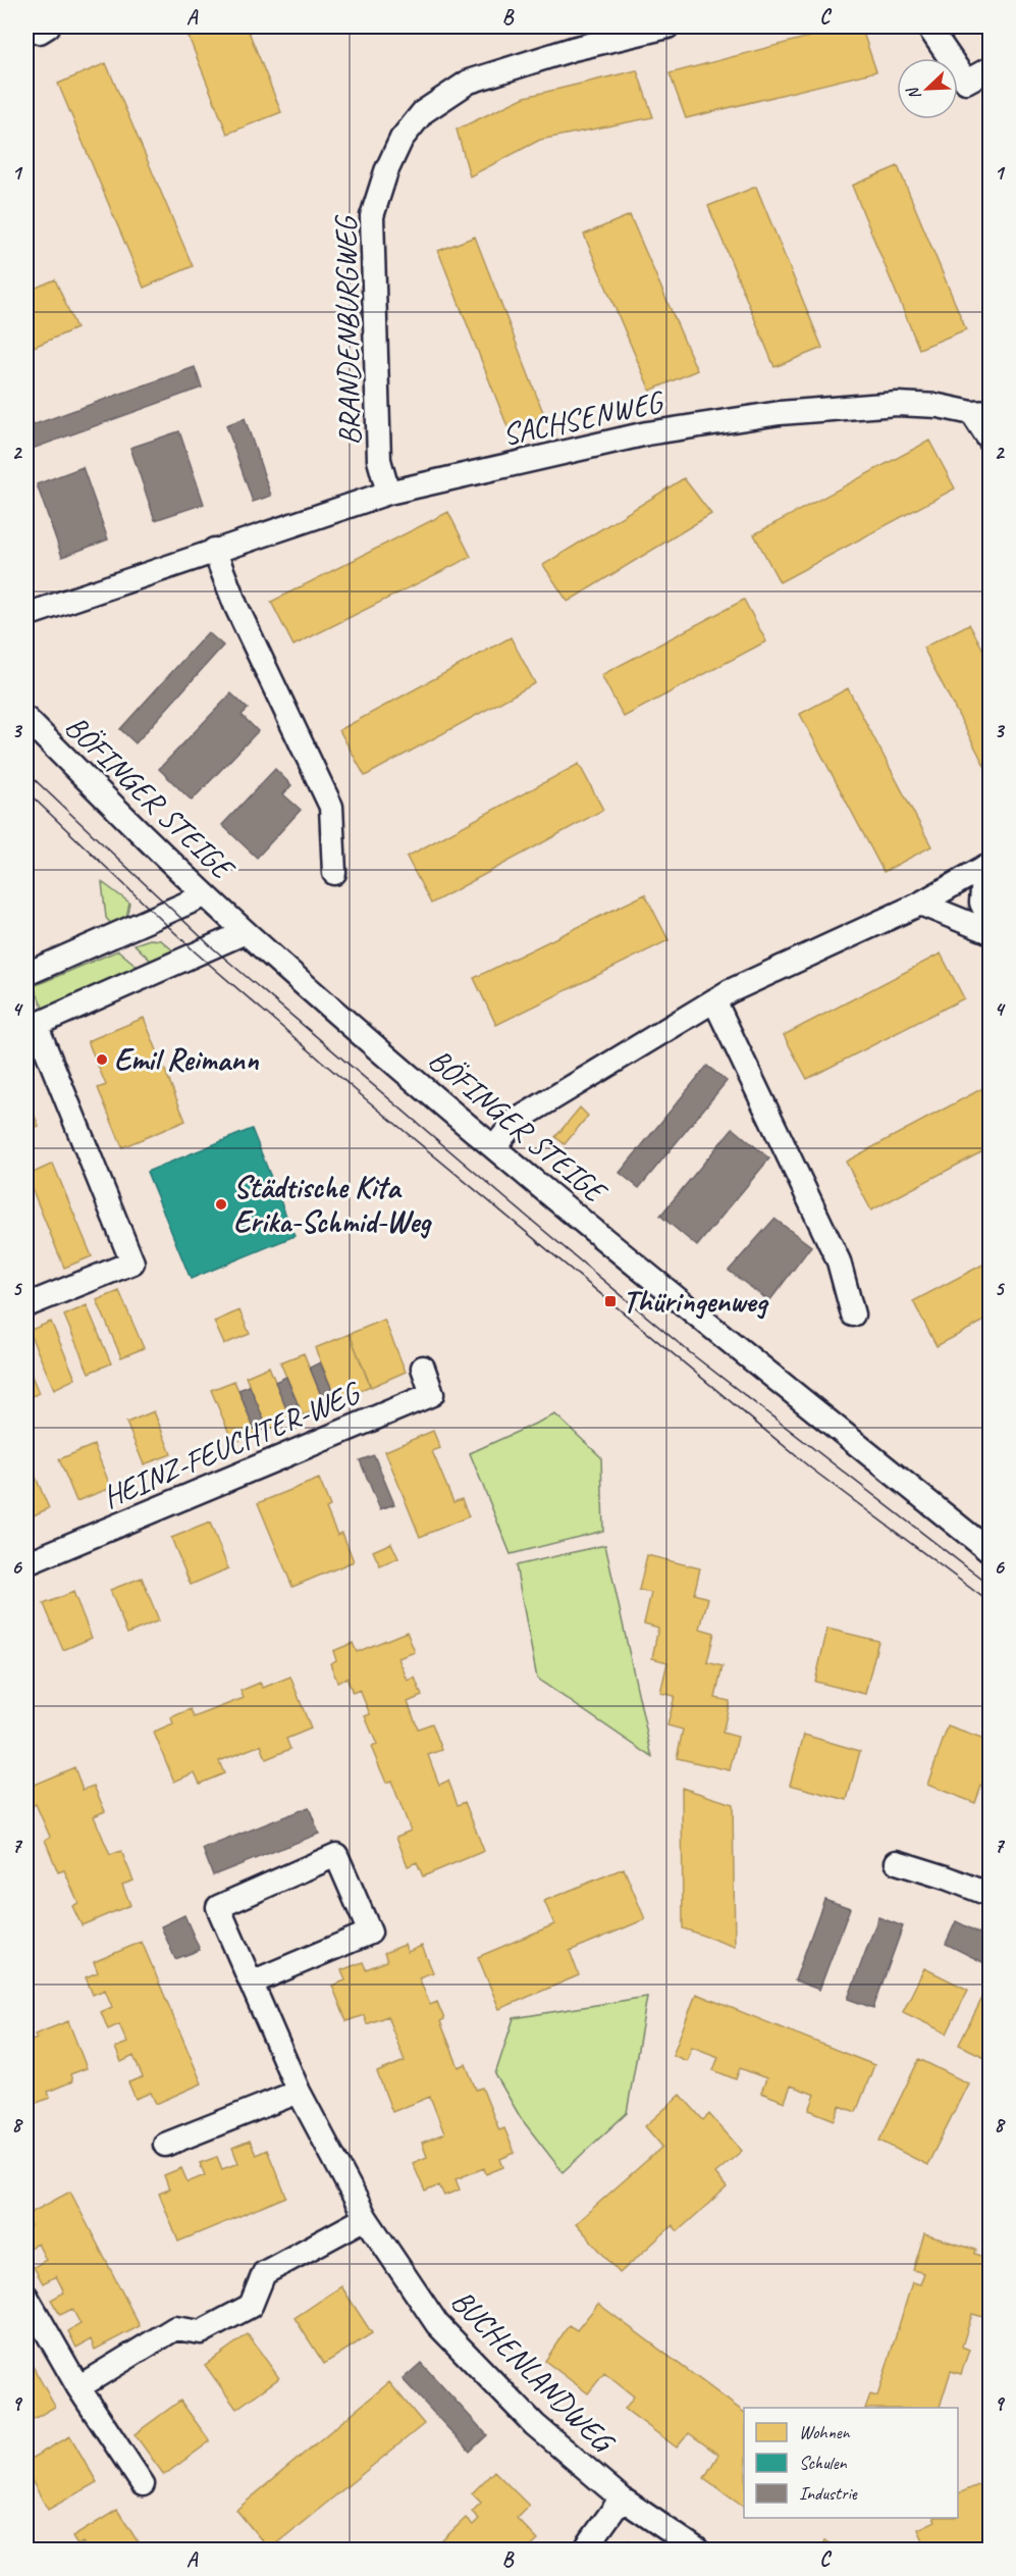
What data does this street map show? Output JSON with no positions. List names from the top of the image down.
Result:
{
  "streets": {
    "street": [
      "BRANDENBURGWEG",
      "SACHSENWEG",
      "BÖFINGER STEIGE",
      "HEINZ-FEUCHTER-WEG",
      "BUCHENLANDWEG"
    ]
  },
  "crossings": [
    ["BRANDENBURGWEG", "SACHSENWEG"]
  ],
  "places": {
    "other": ["Emil Reimann", "Städtische Kita Erika-Schmid-Weg"],
    "transit": ["Thüringenweg"]
  },
  "legend": ["Wohnen", "Schulen", "Industrie"],
  "north": "bottom left",
  "grid": {
    "columns": ["A", "B", "C"],
    "rows": [
      "1",
      "2",
      "3",
      "4",
      "5",
      "6",
      "7",
      "8",
      "9"
    ]
  }
}
